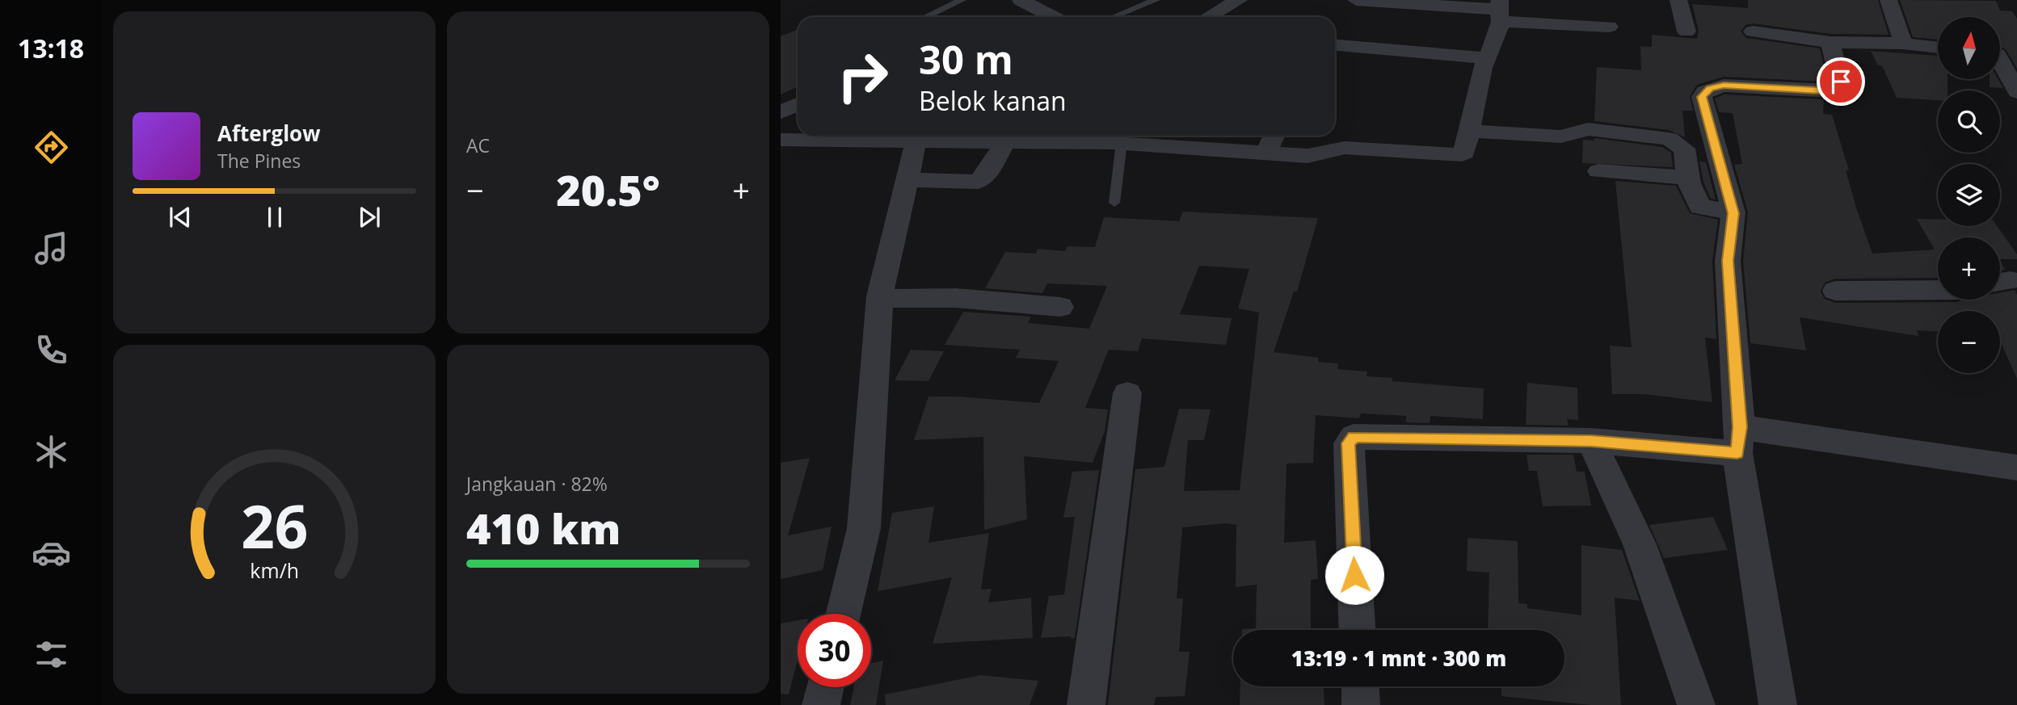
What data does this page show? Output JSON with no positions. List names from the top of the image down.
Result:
{
  "north": "top",
  "page": {
    "tabs": "13:18",
    "tile": [
      "AC",
      ["Jangkauan · 82%", "410 km"]
    ],
    "map_buttons": ["+", "−"],
    "turn": ["30 m", "Belok kanan"],
    "song": ["Afterglow", "The Pines"],
    "heat": ["−", "20.5°", "+"],
    "limit": "30",
    "trip": "13:19 · 1 mnt · 300 m",
    "gauge": ["26", "km/h"]
  }
}
